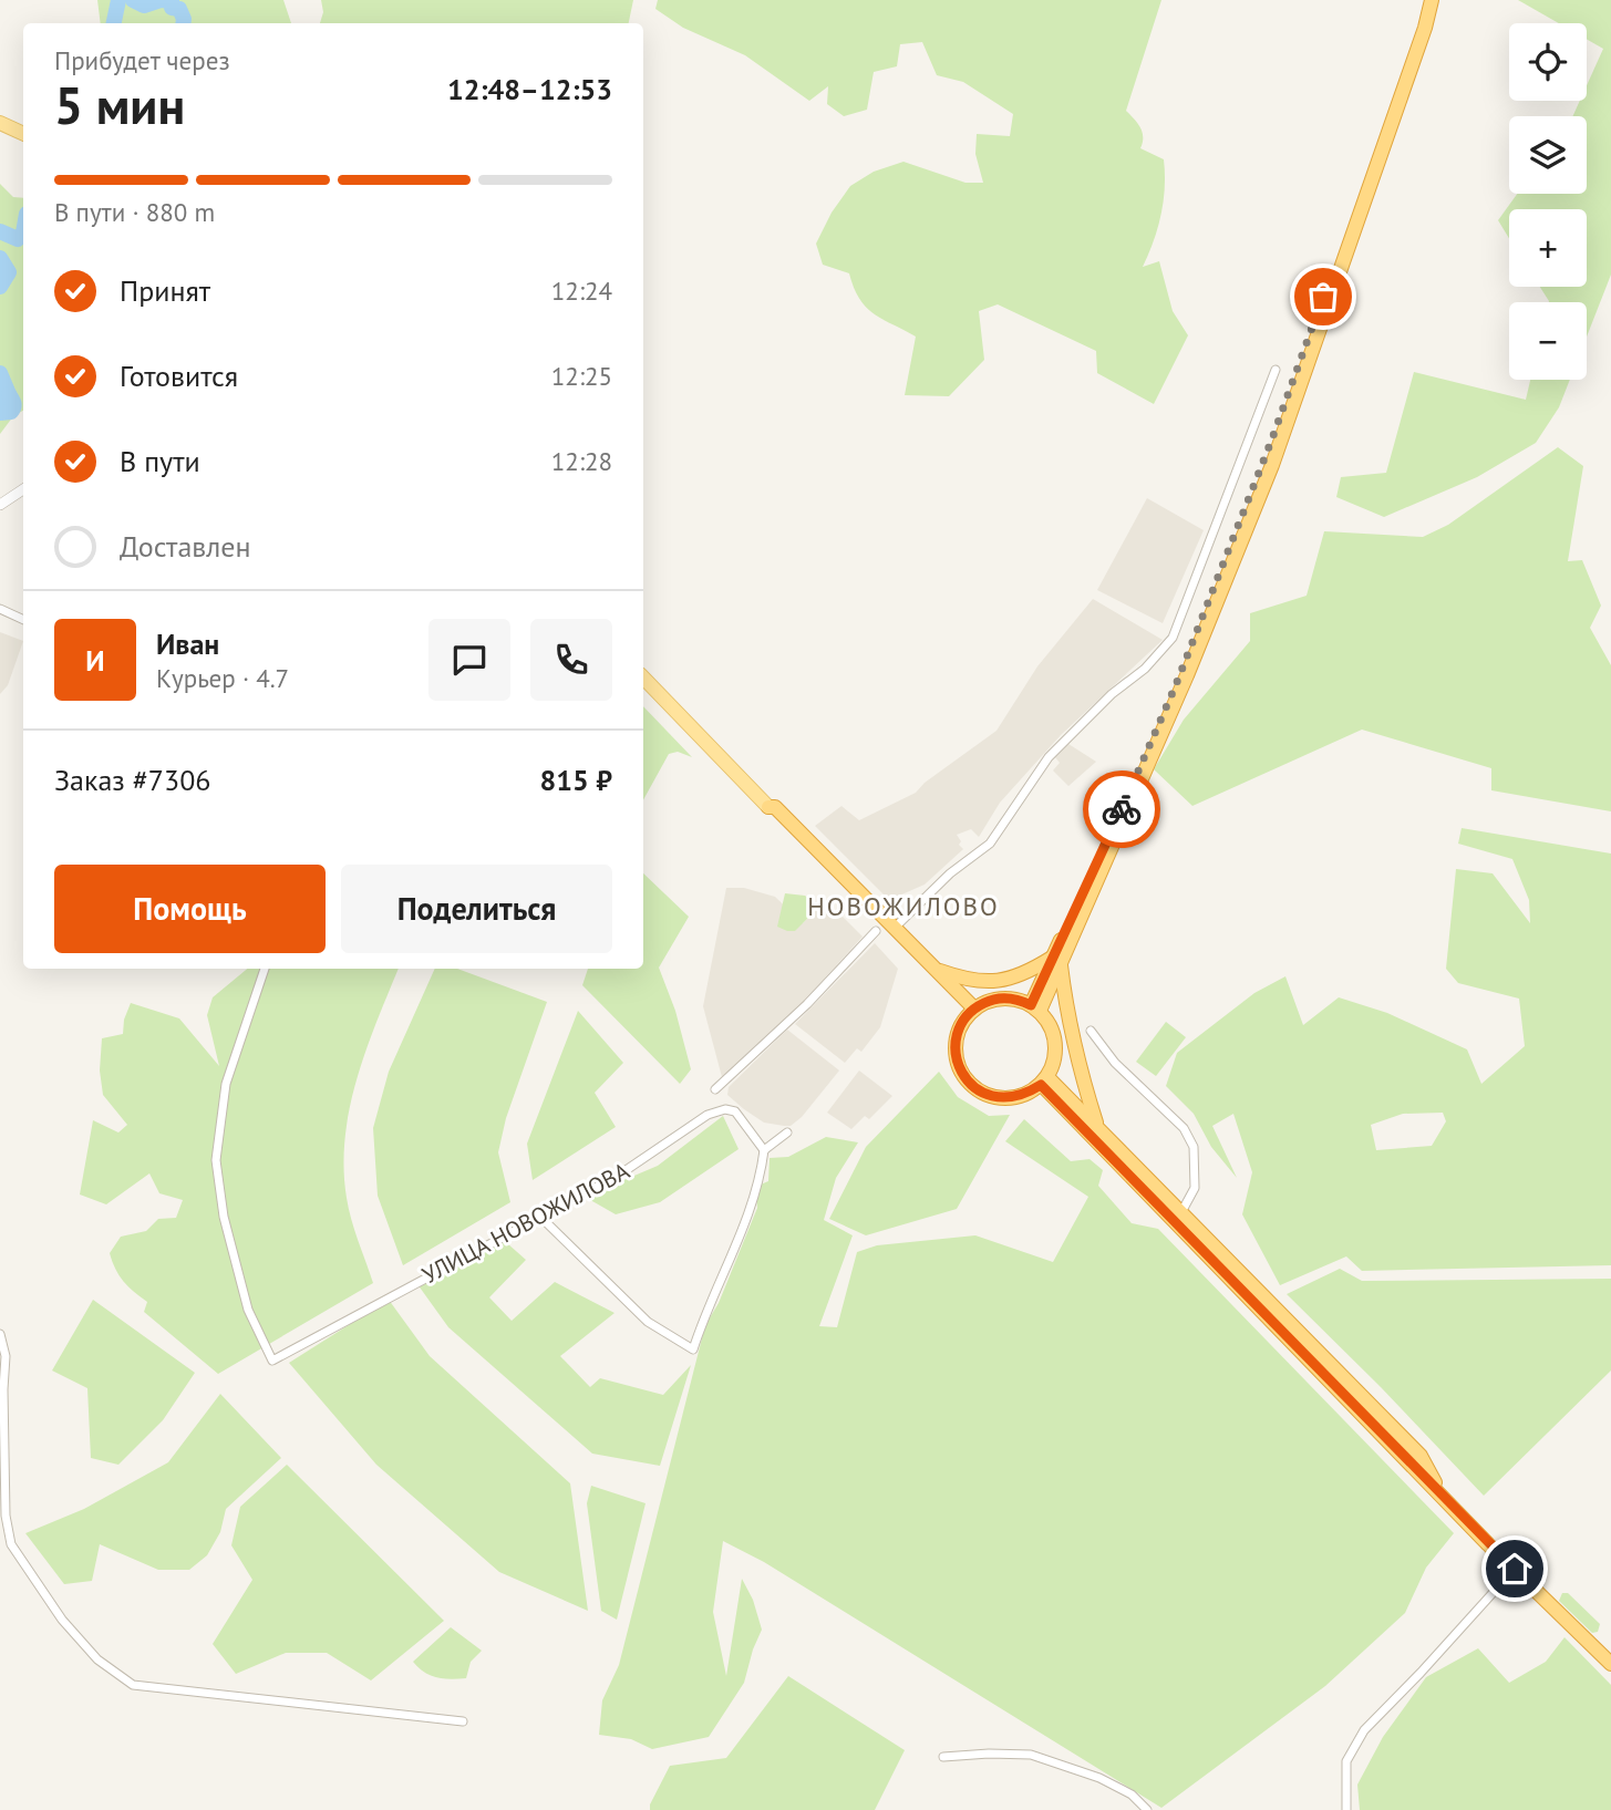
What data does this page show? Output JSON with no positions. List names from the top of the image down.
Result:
{
  "streets": {
    "street": ["УЛИЦА НОВОЖИЛОВА"]
  },
  "districts": ["НОВОЖИЛОВО"],
  "page": {
    "map_buttons": ["+", "−"],
    "heading": ["5 мин", "Прибудет через", "12:48–12:53"],
    "panel": [
      "Иван",
      "Курьер · 4.7",
      "Заказ #7306",
      "815 ₽"
    ],
    "bar": "В пути · 880 m",
    "list": [
      ["Принят", "12:24"],
      ["Готовится", "12:25"],
      ["В пути", "12:28"],
      "Доставлен"
    ],
    "round": "И",
    "buttons": ["Помощь", "Поделиться"]
  }
}
